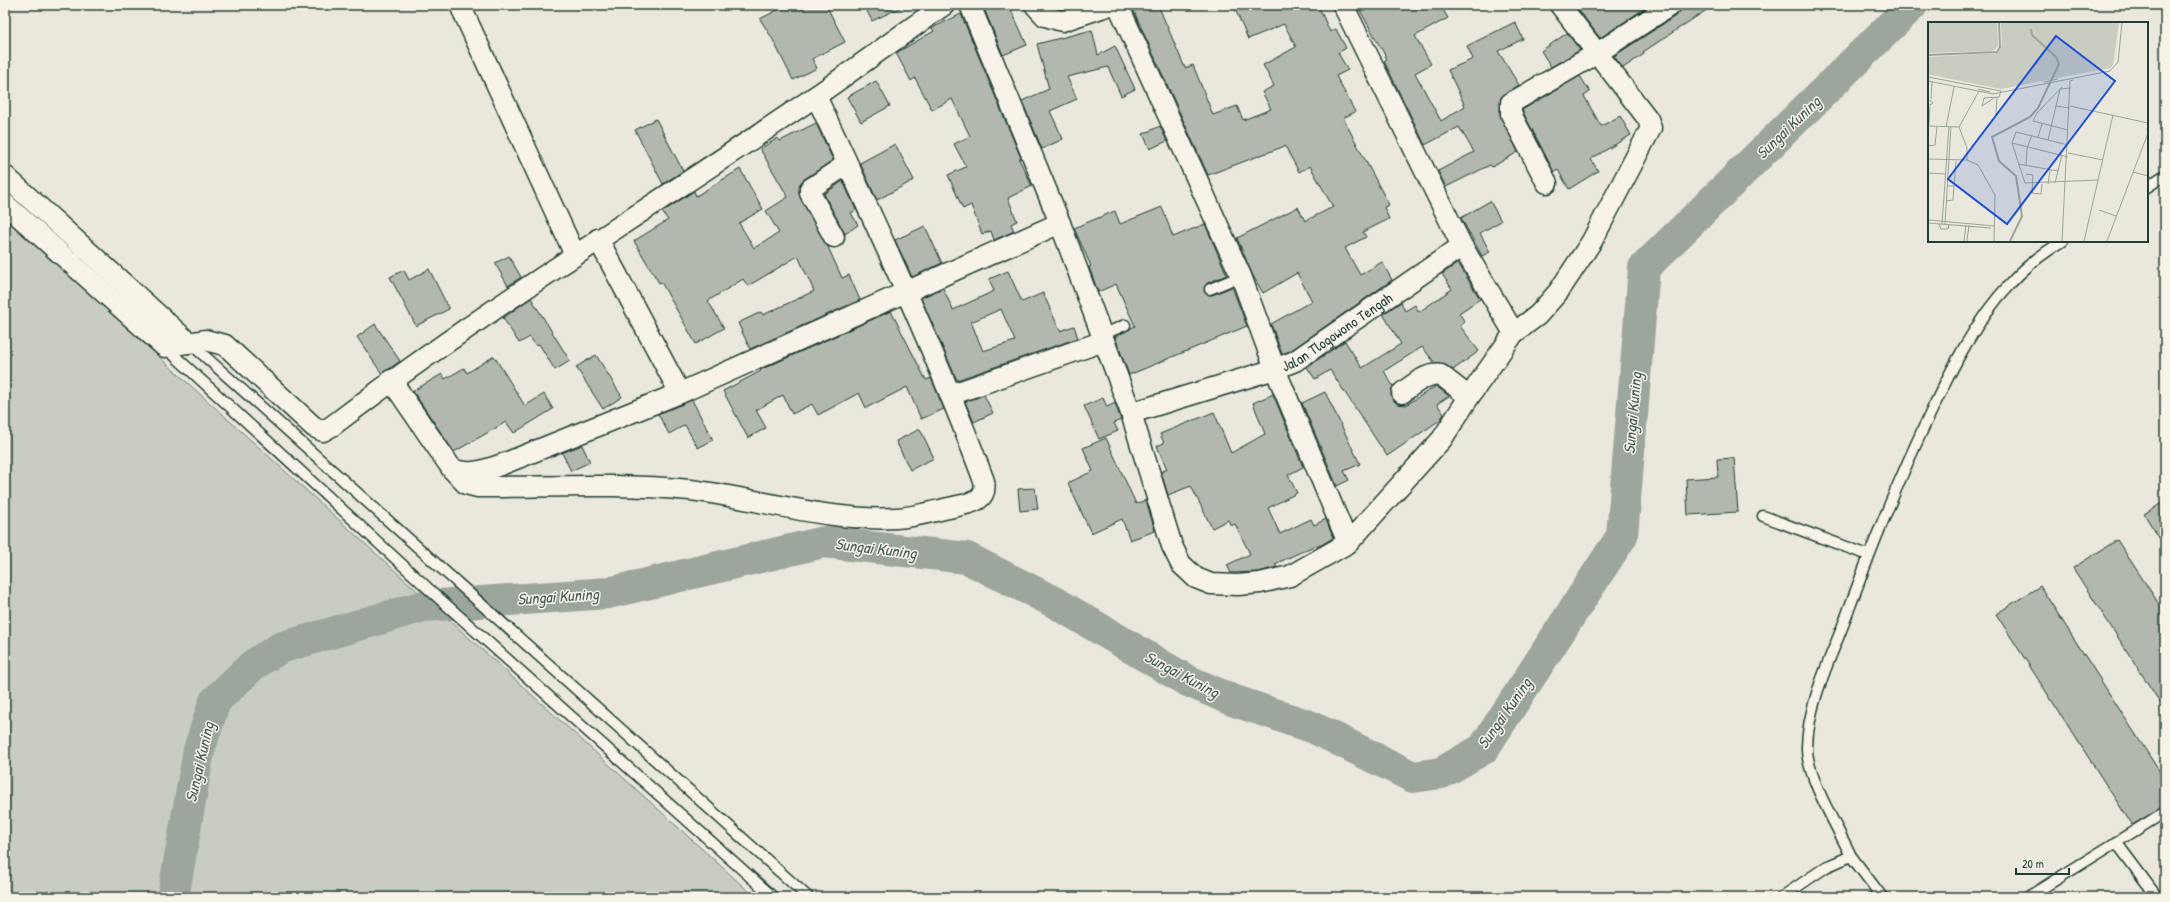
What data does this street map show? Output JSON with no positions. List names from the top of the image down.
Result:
{
  "streets": {
    "street": ["Jalan Tlogowono Tengah"]
  },
  "water": ["Sungai Kuning"],
  "scale_bar": "20 m"
}
